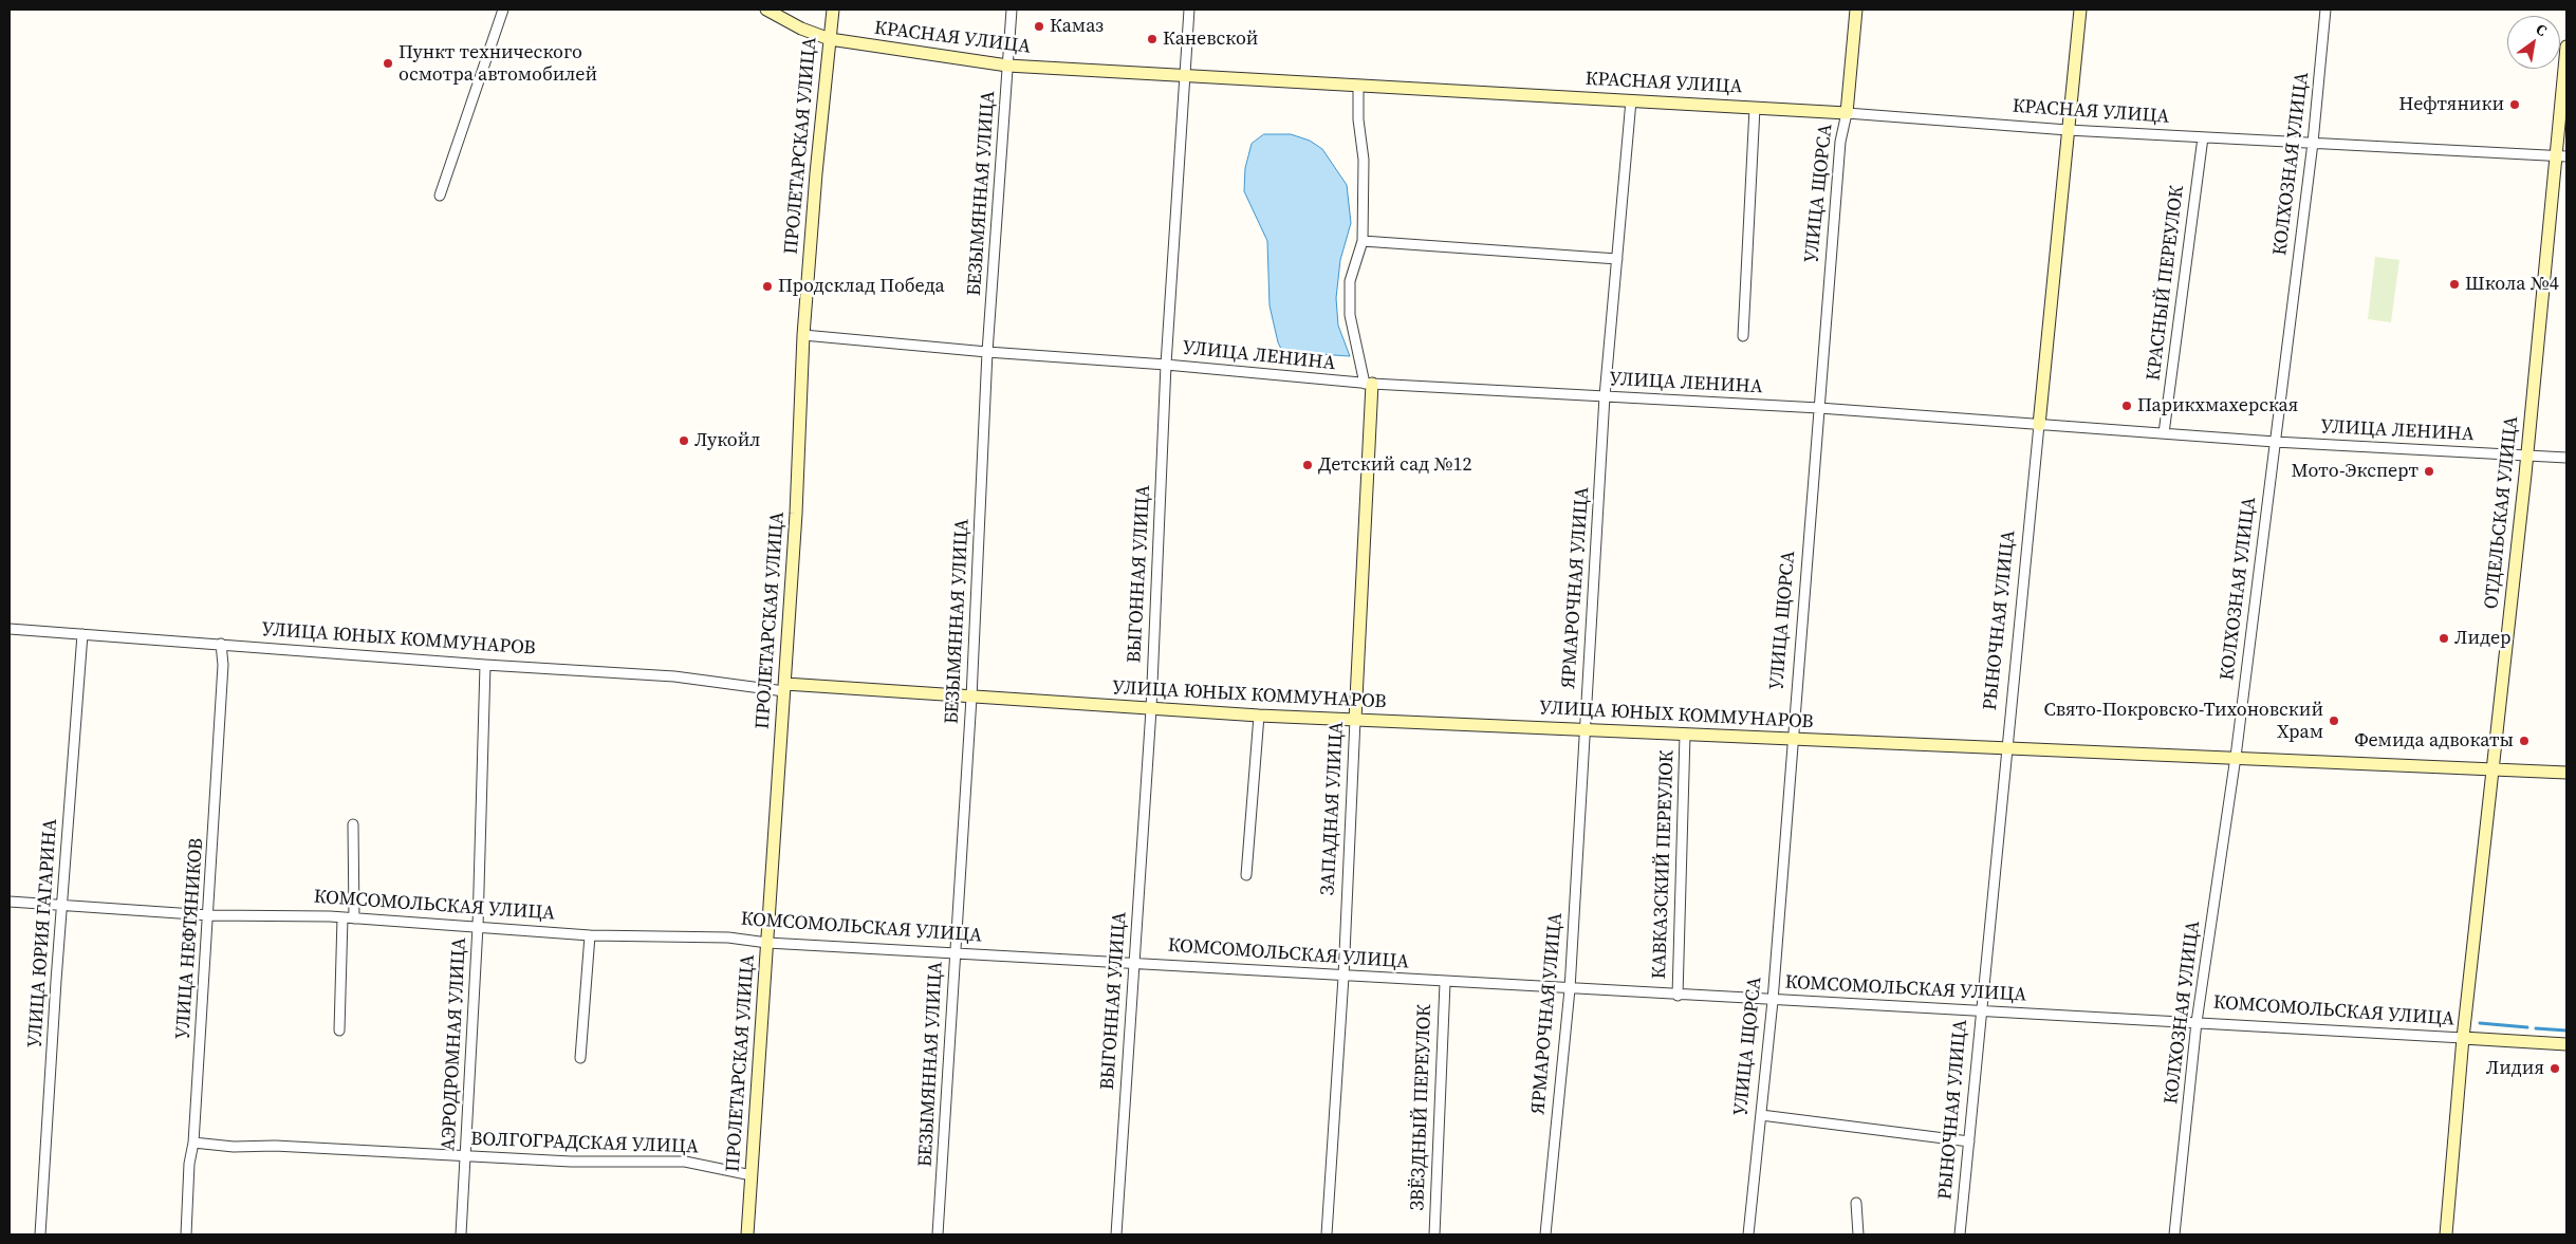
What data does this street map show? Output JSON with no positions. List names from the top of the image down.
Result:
{
  "streets": {
    "street": [
      "КРАСНАЯ УЛИЦА",
      "ПРОЛЕТАРСКАЯ УЛИЦА",
      "КОЛХОЗНАЯ УЛИЦА",
      "БЕЗЫМЯННАЯ УЛИЦА",
      "УЛИЦА ЩОРСА",
      "КРАСНЫЙ ПЕРЕУЛОК",
      "УЛИЦА ЛЕНИНА",
      "ОТДЕЛЬСКАЯ УЛИЦА",
      "ВЫГОННАЯ УЛИЦА",
      "ЯРМАРОЧНАЯ УЛИЦА",
      "РЫНОЧНАЯ УЛИЦА",
      "УЛИЦА ЮНЫХ КОММУНАРОВ",
      "ЗАПАДНАЯ УЛИЦА",
      "КАВКАЗСКИЙ ПЕРЕУЛОК",
      "КОМСОМОЛЬСКАЯ УЛИЦА",
      "УЛИЦА ЮРИЯ ГАГАРИНА",
      "УЛИЦА НЕФТЯНИКОВ",
      "АЭРОДРОМНАЯ УЛИЦА",
      "ЗВЁЗДНЫЙ ПЕРЕУЛОК",
      "ВОЛГОГРАДСКАЯ УЛИЦА"
    ]
  },
  "crossings": [
    ["КРАСНАЯ УЛИЦА", "ПРОЛЕТАРСКАЯ УЛИЦА"],
    ["КРАСНАЯ УЛИЦА", "КОЛХОЗНАЯ УЛИЦА"],
    ["КРАСНАЯ УЛИЦА", "БЕЗЫМЯННАЯ УЛИЦА"],
    ["КРАСНАЯ УЛИЦА", "УЛИЦА ЩОРСА"],
    ["КРАСНАЯ УЛИЦА", "КРАСНЫЙ ПЕРЕУЛОК"],
    ["КРАСНАЯ УЛИЦА", "ОТДЕЛЬСКАЯ УЛИЦА"],
    ["КРАСНАЯ УЛИЦА", "ВЫГОННАЯ УЛИЦА"],
    ["КРАСНАЯ УЛИЦА", "ЯРМАРОЧНАЯ УЛИЦА"],
    ["КРАСНАЯ УЛИЦА", "РЫНОЧНАЯ УЛИЦА"],
    ["ПРОЛЕТАРСКАЯ УЛИЦА", "УЛИЦА ЛЕНИНА"],
    ["ПРОЛЕТАРСКАЯ УЛИЦА", "УЛИЦА ЮНЫХ КОММУНАРОВ"],
    ["ПРОЛЕТАРСКАЯ УЛИЦА", "КОМСОМОЛЬСКАЯ УЛИЦА"],
    ["ПРОЛЕТАРСКАЯ УЛИЦА", "ВОЛГОГРАДСКАЯ УЛИЦА"],
    ["КОЛХОЗНАЯ УЛИЦА", "УЛИЦА ЛЕНИНА"],
    ["КОЛХОЗНАЯ УЛИЦА", "УЛИЦА ЮНЫХ КОММУНАРОВ"],
    ["КОЛХОЗНАЯ УЛИЦА", "КОМСОМОЛЬСКАЯ УЛИЦА"],
    ["БЕЗЫМЯННАЯ УЛИЦА", "УЛИЦА ЛЕНИНА"],
    ["БЕЗЫМЯННАЯ УЛИЦА", "УЛИЦА ЮНЫХ КОММУНАРОВ"],
    ["БЕЗЫМЯННАЯ УЛИЦА", "КОМСОМОЛЬСКАЯ УЛИЦА"],
    ["УЛИЦА ЩОРСА", "УЛИЦА ЛЕНИНА"],
    ["УЛИЦА ЩОРСА", "УЛИЦА ЮНЫХ КОММУНАРОВ"],
    ["УЛИЦА ЩОРСА", "КОМСОМОЛЬСКАЯ УЛИЦА"],
    ["КРАСНЫЙ ПЕРЕУЛОК", "УЛИЦА ЛЕНИНА"],
    ["УЛИЦА ЛЕНИНА", "ОТДЕЛЬСКАЯ УЛИЦА"],
    ["УЛИЦА ЛЕНИНА", "ВЫГОННАЯ УЛИЦА"],
    ["УЛИЦА ЛЕНИНА", "ЯРМАРОЧНАЯ УЛИЦА"],
    ["УЛИЦА ЛЕНИНА", "РЫНОЧНАЯ УЛИЦА"],
    ["УЛИЦА ЛЕНИНА", "ЗАПАДНАЯ УЛИЦА"],
    ["ОТДЕЛЬСКАЯ УЛИЦА", "УЛИЦА ЮНЫХ КОММУНАРОВ"],
    ["ОТДЕЛЬСКАЯ УЛИЦА", "КОМСОМОЛЬСКАЯ УЛИЦА"],
    ["ВЫГОННАЯ УЛИЦА", "УЛИЦА ЮНЫХ КОММУНАРОВ"],
    ["ВЫГОННАЯ УЛИЦА", "КОМСОМОЛЬСКАЯ УЛИЦА"],
    ["ЯРМАРОЧНАЯ УЛИЦА", "УЛИЦА ЮНЫХ КОММУНАРОВ"],
    ["ЯРМАРОЧНАЯ УЛИЦА", "КОМСОМОЛЬСКАЯ УЛИЦА"],
    ["РЫНОЧНАЯ УЛИЦА", "УЛИЦА ЮНЫХ КОММУНАРОВ"],
    ["РЫНОЧНАЯ УЛИЦА", "КОМСОМОЛЬСКАЯ УЛИЦА"],
    ["УЛИЦА ЮНЫХ КОММУНАРОВ", "ЗАПАДНАЯ УЛИЦА"],
    ["УЛИЦА ЮНЫХ КОММУНАРОВ", "КАВКАЗСКИЙ ПЕРЕУЛОК"],
    ["УЛИЦА ЮНЫХ КОММУНАРОВ", "УЛИЦА ЮРИЯ ГАГАРИНА"],
    ["УЛИЦА ЮНЫХ КОММУНАРОВ", "УЛИЦА НЕФТЯНИКОВ"],
    ["УЛИЦА ЮНЫХ КОММУНАРОВ", "АЭРОДРОМНАЯ УЛИЦА"],
    ["ЗАПАДНАЯ УЛИЦА", "КОМСОМОЛЬСКАЯ УЛИЦА"],
    ["КАВКАЗСКИЙ ПЕРЕУЛОК", "КОМСОМОЛЬСКАЯ УЛИЦА"],
    ["КОМСОМОЛЬСКАЯ УЛИЦА", "УЛИЦА ЮРИЯ ГАГАРИНА"],
    ["КОМСОМОЛЬСКАЯ УЛИЦА", "УЛИЦА НЕФТЯНИКОВ"],
    ["КОМСОМОЛЬСКАЯ УЛИЦА", "АЭРОДРОМНАЯ УЛИЦА"],
    ["КОМСОМОЛЬСКАЯ УЛИЦА", "ЗВЁЗДНЫЙ ПЕРЕУЛОК"],
    ["УЛИЦА НЕФТЯНИКОВ", "ВОЛГОГРАДСКАЯ УЛИЦА"],
    ["АЭРОДРОМНАЯ УЛИЦА", "ВОЛГОГРАДСКАЯ УЛИЦА"]
  ],
  "places": [
    "Камаз",
    "Каневской",
    "Пункт технического осмотра автомобилей",
    "Нефтяники",
    "Школа №4",
    "Продсклад Победа",
    "Парикхмахерская",
    "Лукойл",
    "Детский сад №12",
    "Мото-Эксперт",
    "Лидер",
    "Свято-Покровско-Тихоновский Храм",
    "Фемида адвокаты",
    "Лидия"
  ],
  "north": "top right"
}
